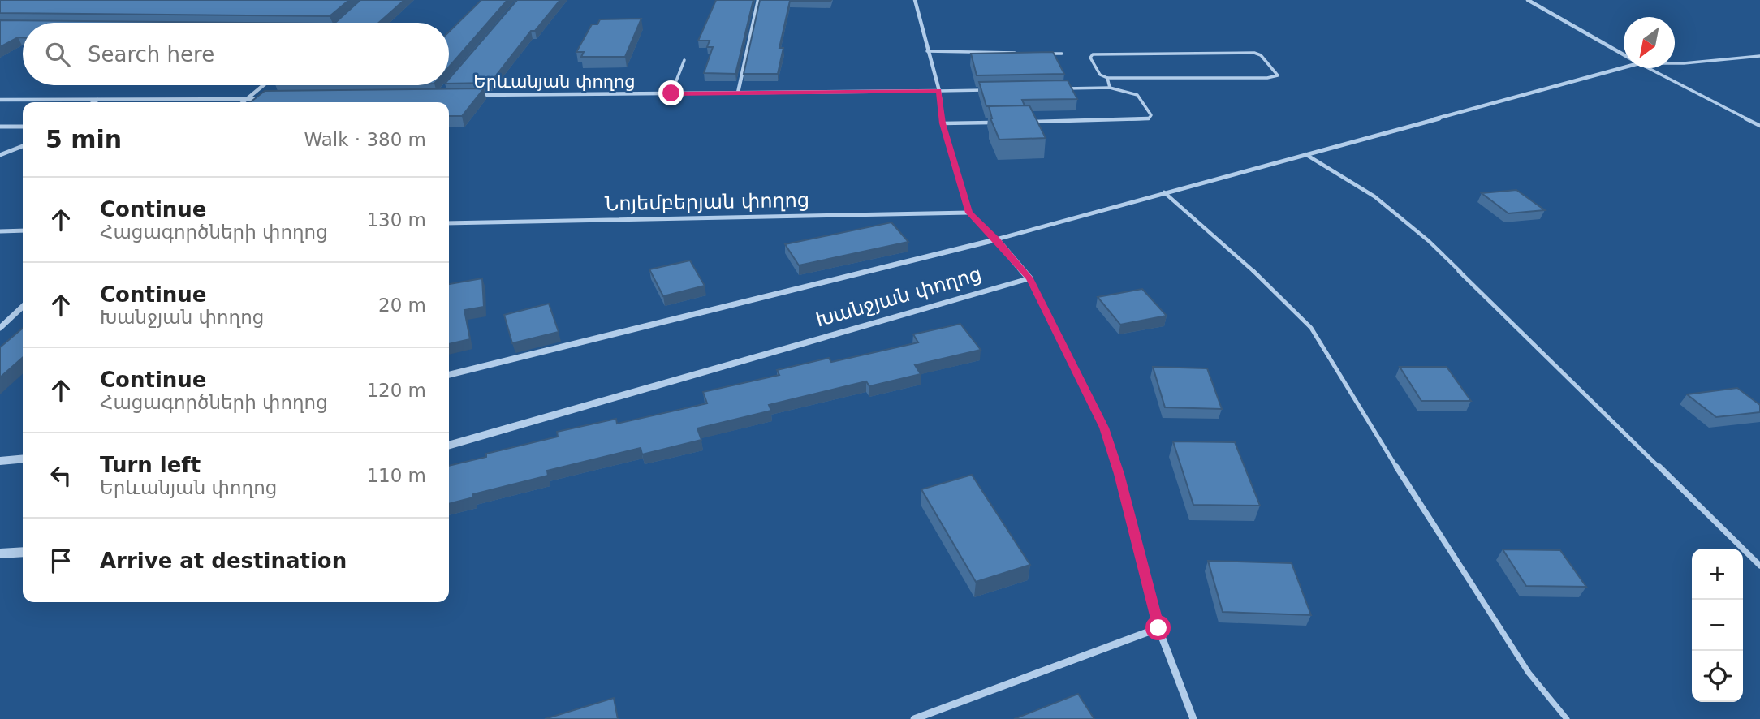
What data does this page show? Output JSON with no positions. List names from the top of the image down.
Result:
{
  "streets": {
    "street": ["Երևանյան փողոց", "Նոյեմբերյան փողոց", "Խանջյան փողոց"]
  },
  "north": "bottom left",
  "page": {
    "search": "Search here",
    "heading": ["5 min", "Walk · 380 m"],
    "list": [
      ["Continue", "Հացագործների փողոց", "130 m"],
      ["Continue", "Խանջյան փողոց", "20 m"],
      ["Continue", "Հացագործների փողոց", "120 m"],
      ["Turn left", "Երևանյան փողոց", "110 m"],
      "Arrive at destination"
    ],
    "map_buttons": ["+", "−"]
  }
}
